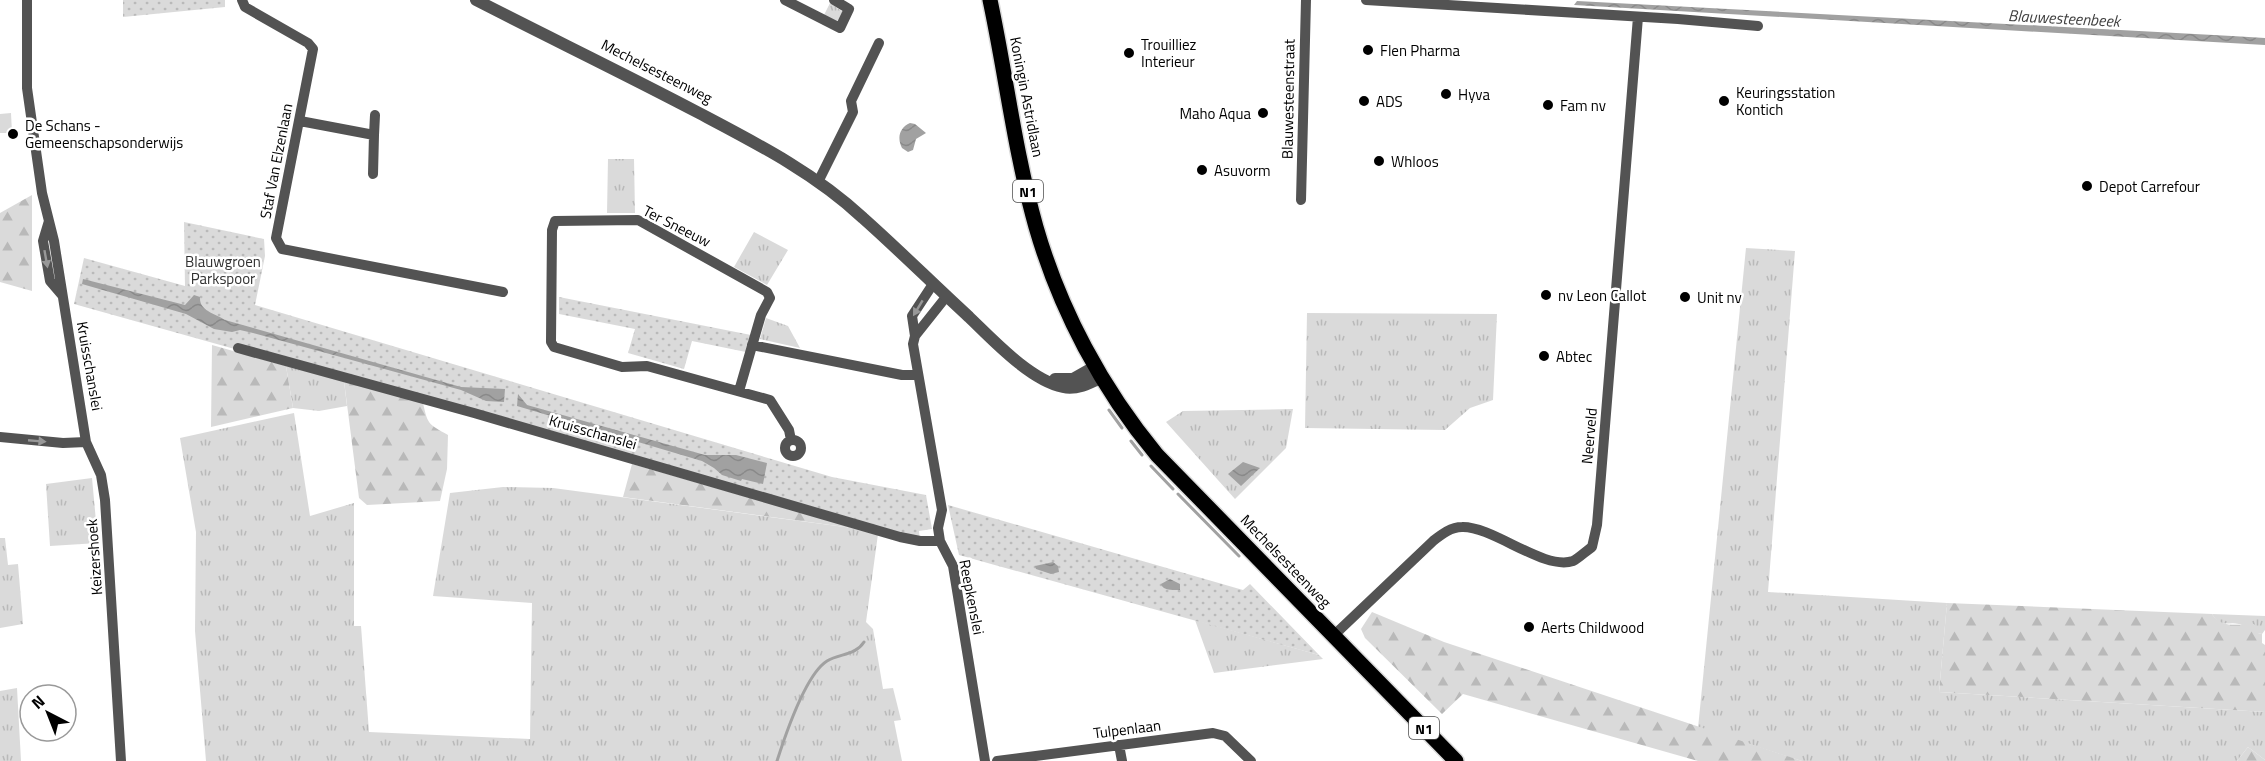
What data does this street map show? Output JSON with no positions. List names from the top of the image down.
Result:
{
  "streets": {
    "main road": ["Mechelsesteenweg", "Koningin Astridlaan", "N1"],
    "street": [
      "Blauwesteenstraat",
      "Staf Van Elzenlaan",
      "Ter Sneeuw",
      "Kruisschanslei",
      "Neerveld",
      "Keizershoek",
      "Reepkenslei",
      "Tulpenlaan"
    ]
  },
  "crossings": [
    ["Mechelsesteenweg", "Koningin Astridlaan"],
    ["Mechelsesteenweg", "Neerveld"],
    ["Mechelsesteenweg", "Reepkenslei"],
    ["Kruisschanslei", "Keizershoek"],
    ["Kruisschanslei", "Reepkenslei"]
  ],
  "water": ["Blauwesteenbeek"],
  "parks": ["Blauwgroen Parkspoor"],
  "places": [
    "Flen Pharma",
    "Trouilliez Interieur",
    "Hyva",
    "ADS",
    "Keuringsstation Kontich",
    "Fam nv",
    "Maho Aqua",
    "De Schans - Gemeenschapsonderwijs",
    "Whloos",
    "Asuvorm",
    "Depot Carrefour",
    "nv Leon Callot",
    "Unit nv",
    "Abtec",
    "Aerts Childwood"
  ],
  "north": "top left"
}
